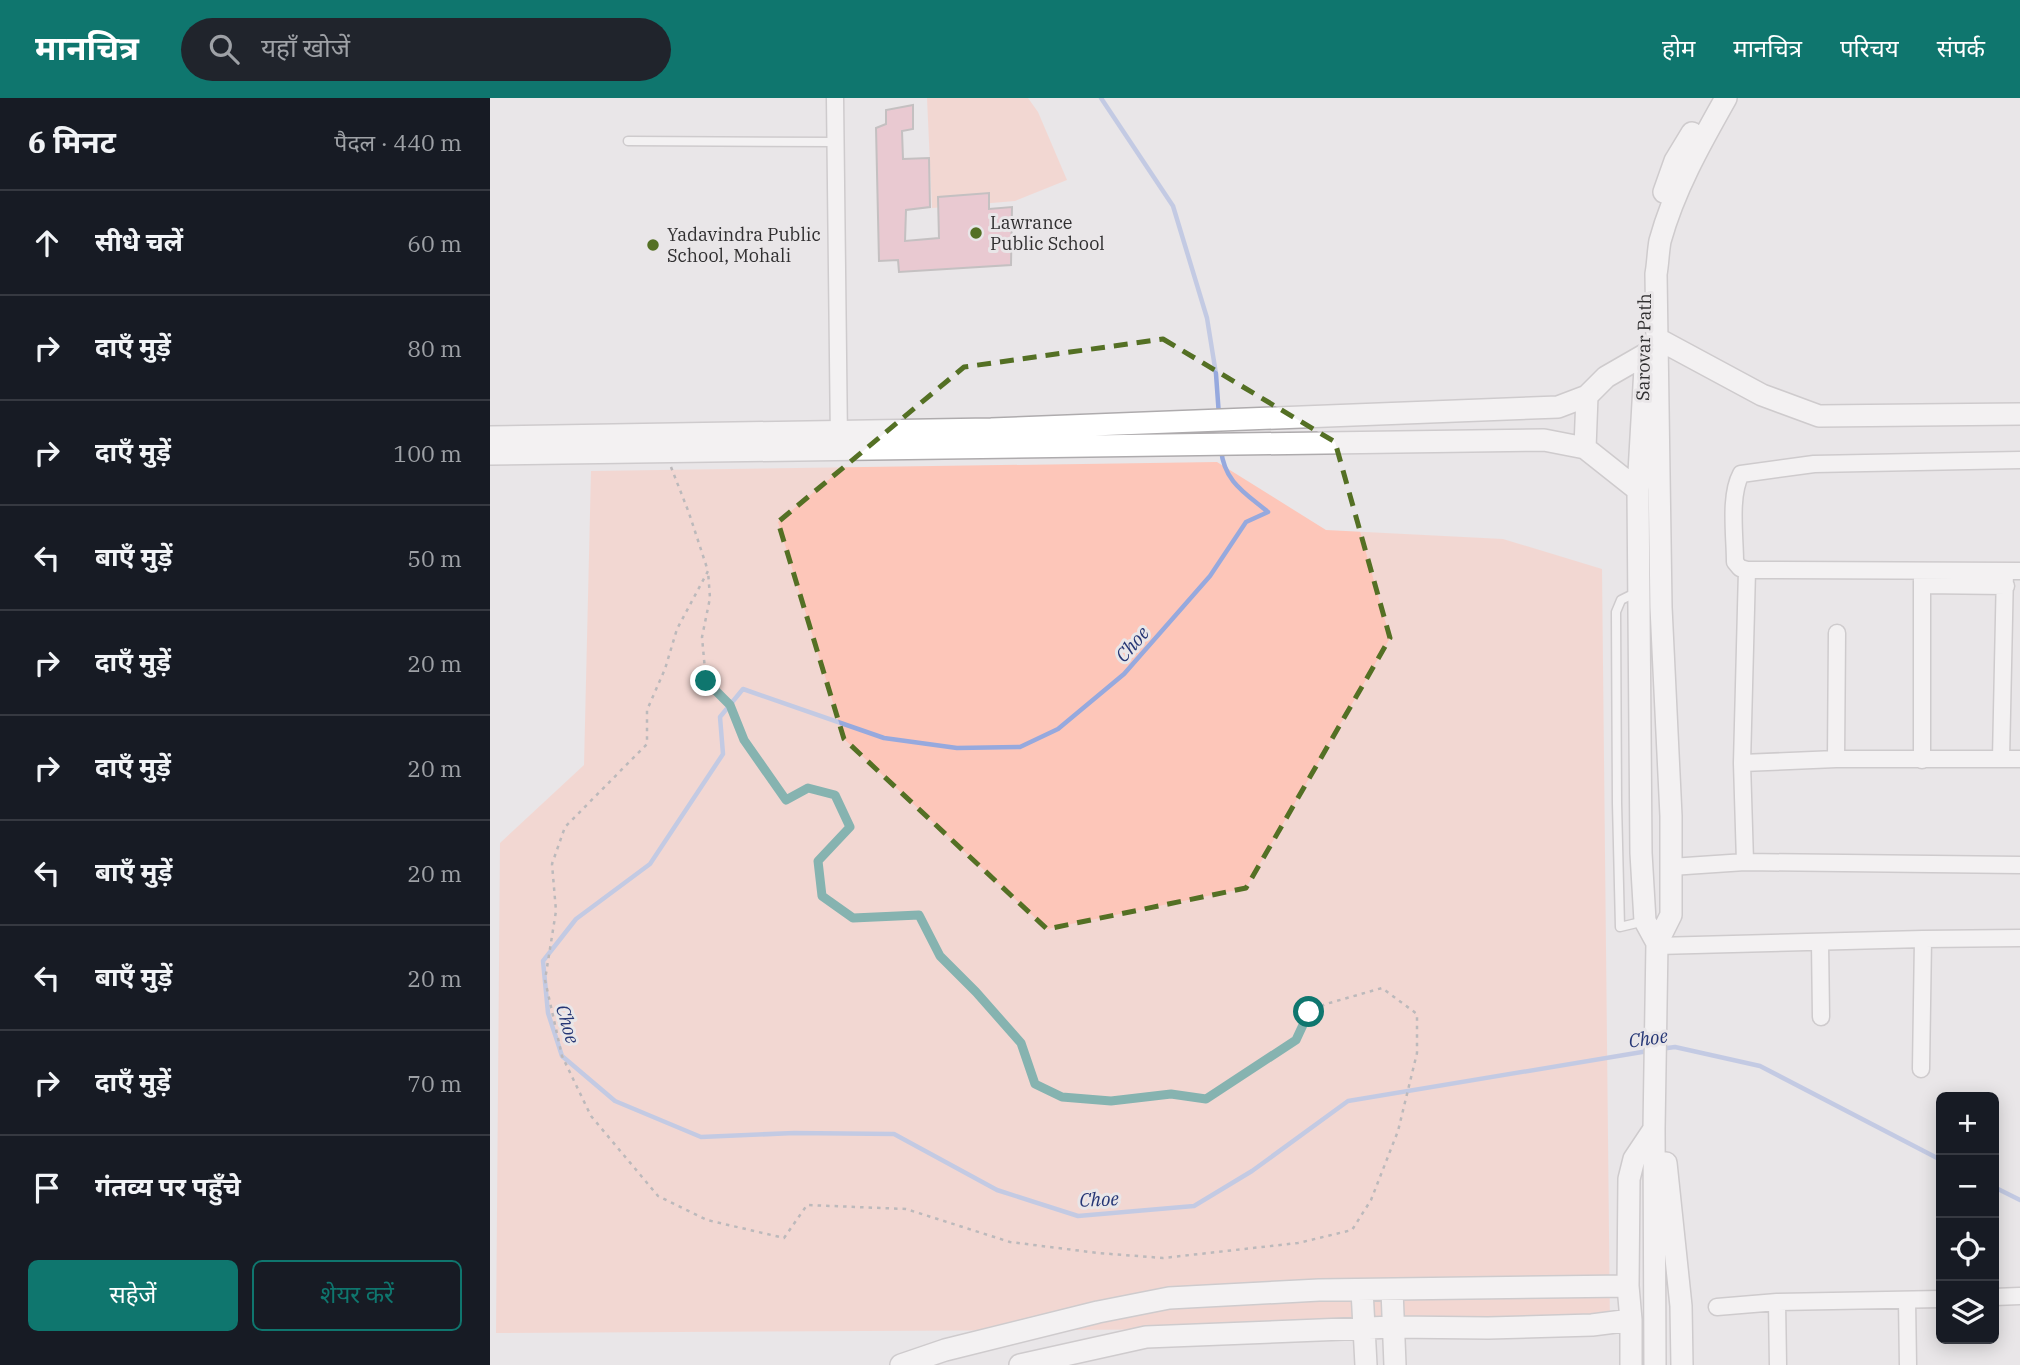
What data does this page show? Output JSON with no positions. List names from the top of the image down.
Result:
{
  "streets": {
    "main road": ["Sarovar Path"]
  },
  "water": ["Choe"],
  "places": ["Lawrance Public School", "Yadavindra Public School, Mohali"],
  "page": {
    "header": "मानचित्र",
    "search": "यहाँ खोजें",
    "nav": [
      "होम",
      "मानचित्र",
      "परिचय",
      "संपर्क"
    ],
    "heading": ["6 मिनट", "पैदल · 440 m"],
    "list": [
      ["सीधे चलें", "60 m"],
      ["दाएँ मुड़ें", "80 m"],
      ["दाएँ मुड़ें", "100 m"],
      ["बाएँ मुड़ें", "50 m"],
      ["दाएँ मुड़ें", "20 m"],
      ["दाएँ मुड़ें", "20 m"],
      ["बाएँ मुड़ें", "20 m"],
      ["बाएँ मुड़ें", "20 m"],
      ["दाएँ मुड़ें", "70 m"],
      "गंतव्य पर पहुँचे"
    ],
    "map_buttons": ["+", "−"],
    "buttons": ["सहेजें", "शेयर करें"]
  }
}
